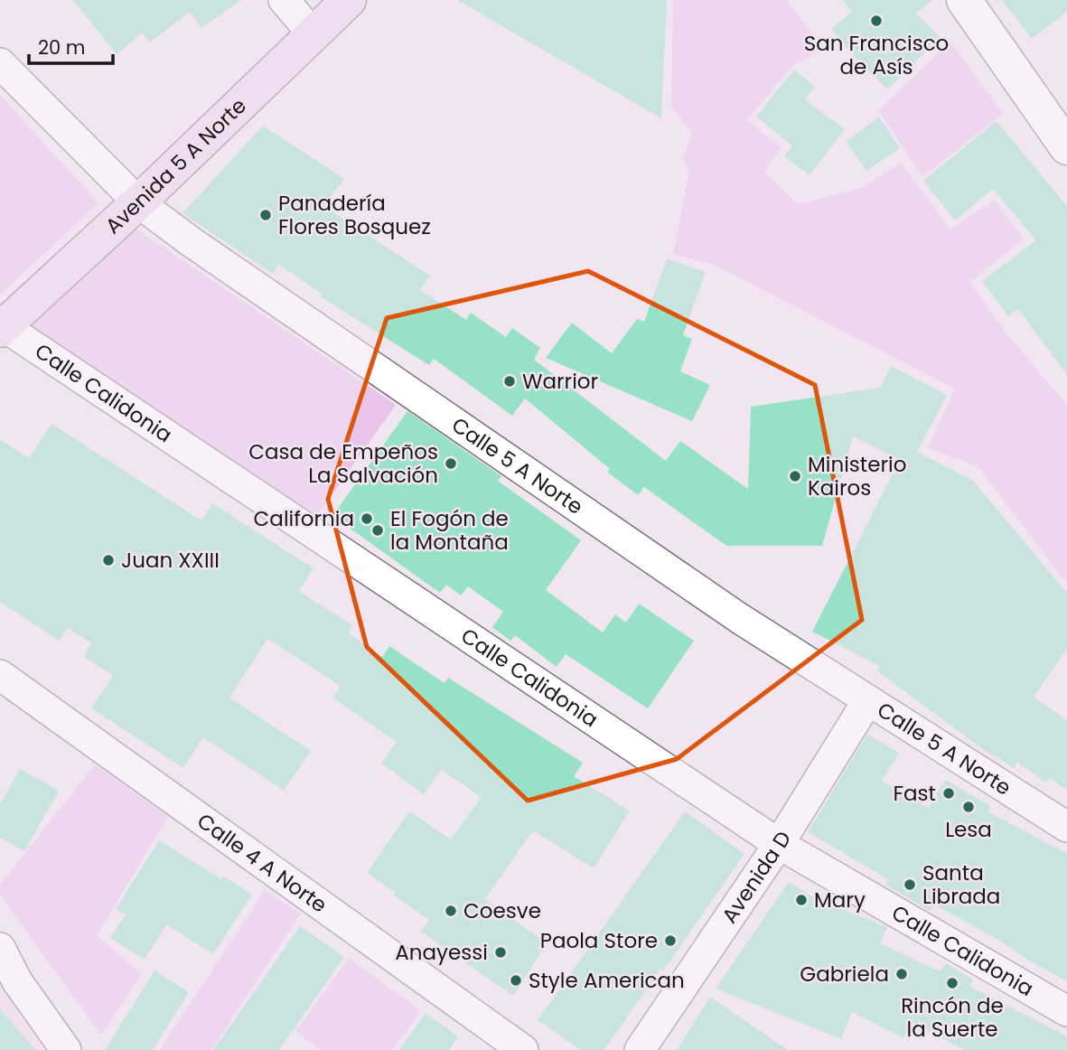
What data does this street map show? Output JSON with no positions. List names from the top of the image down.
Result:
{
  "streets": {
    "main road": ["Avenida 5 A Norte"],
    "street": [
      "Calle Calidonia",
      "Calle 5 A Norte",
      "Calle 4 A Norte",
      "Avenida D"
    ]
  },
  "crossings": [
    ["Avenida 5 A Norte", "Calle Calidonia"],
    ["Avenida 5 A Norte", "Calle 5 A Norte"],
    ["Calle Calidonia", "Avenida D"],
    ["Calle 5 A Norte", "Avenida D"]
  ],
  "places": [
    "San Francisco de Asís",
    "Panadería Flores Bosquez",
    "Warrior",
    "Casa de Empeños La Salvación",
    "Ministerio Kairos",
    "California",
    "El Fogón de la Montaña",
    "Juan XXIII",
    "Fast",
    "Lesa",
    "Santa Librada",
    "Mary",
    "Coesve",
    "Paola Store",
    "Anayessi",
    "Gabriela",
    "Style American",
    "Rincón de la Suerte"
  ],
  "scale_bar": "20 m"
}
